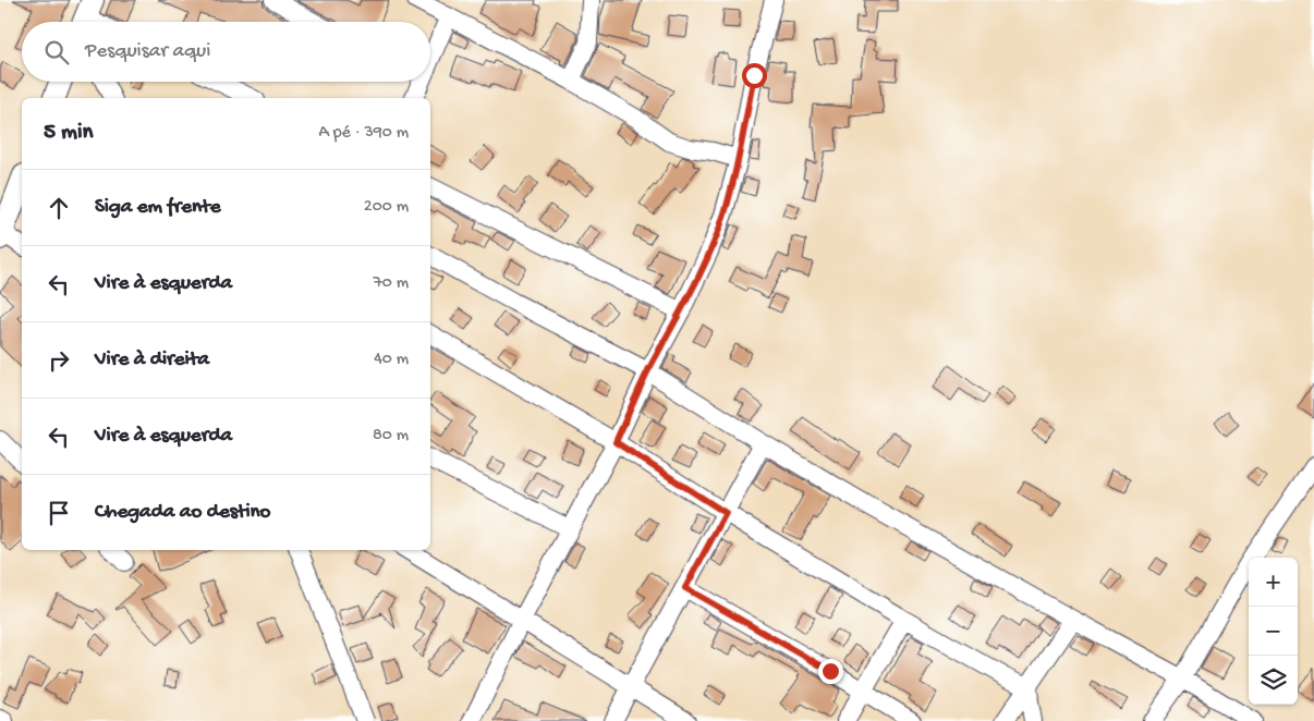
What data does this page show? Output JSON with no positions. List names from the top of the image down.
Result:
{
  "page": {
    "search": "Pesquisar aqui",
    "heading": ["5 min", "A pé · 390 m"],
    "list": [
      ["Siga em frente", "200 m"],
      ["Vire à esquerda", "70 m"],
      ["Vire à direita", "40 m"],
      ["Vire à esquerda", "80 m"],
      "Chegada ao destino"
    ],
    "map_buttons": ["+", "−"]
  }
}
